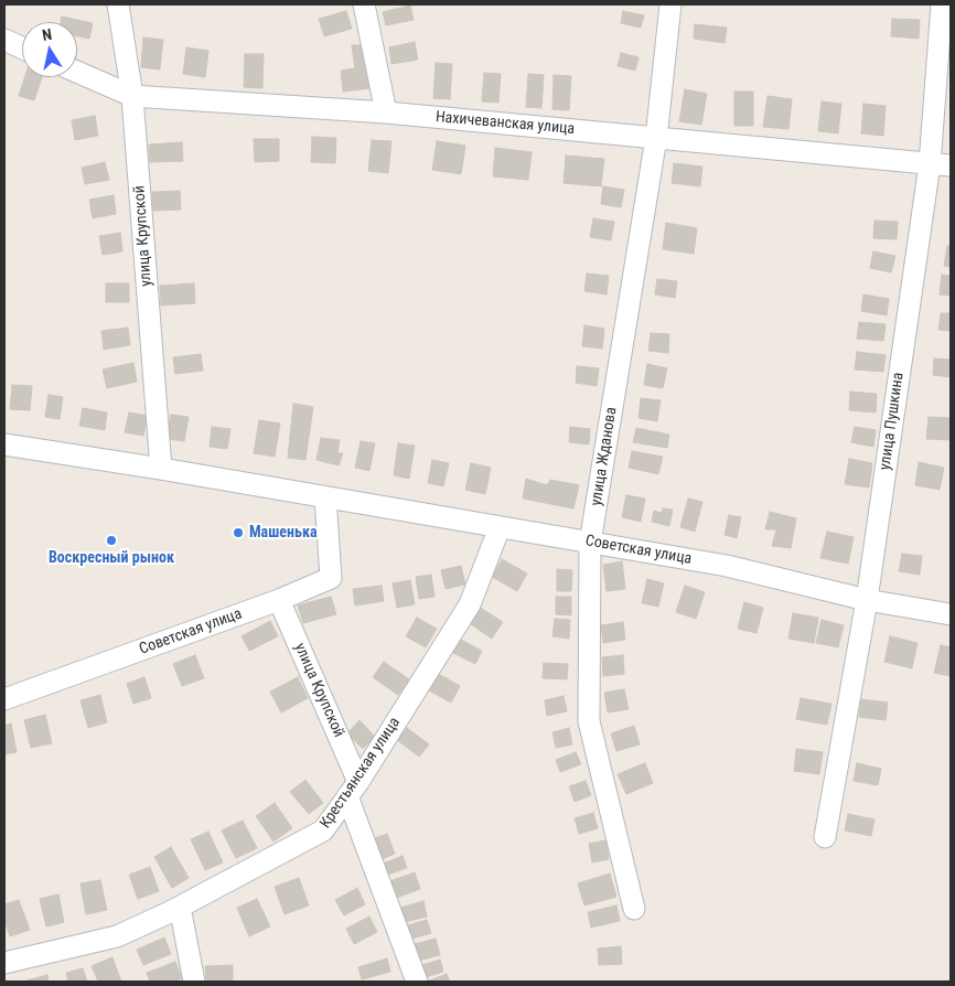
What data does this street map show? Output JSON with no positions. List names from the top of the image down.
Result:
{
  "streets": {
    "street": [
      "Нахичеванская улица",
      "улица Крупской",
      "улица Пушкина",
      "улица Жданова",
      "Советская улица",
      "Крестьянская улица"
    ]
  },
  "crossings": [
    ["Нахичеванская улица", "улица Крупской"],
    ["Нахичеванская улица", "улица Пушкина"],
    ["Нахичеванская улица", "улица Жданова"],
    ["улица Крупской", "Советская улица"],
    ["улица Крупской", "Крестьянская улица"],
    ["улица Пушкина", "Советская улица"],
    ["улица Жданова", "Советская улица"],
    ["Советская улица", "Крестьянская улица"]
  ],
  "places": ["Машенька", "Воскресный рынок"],
  "north": "top"
}
